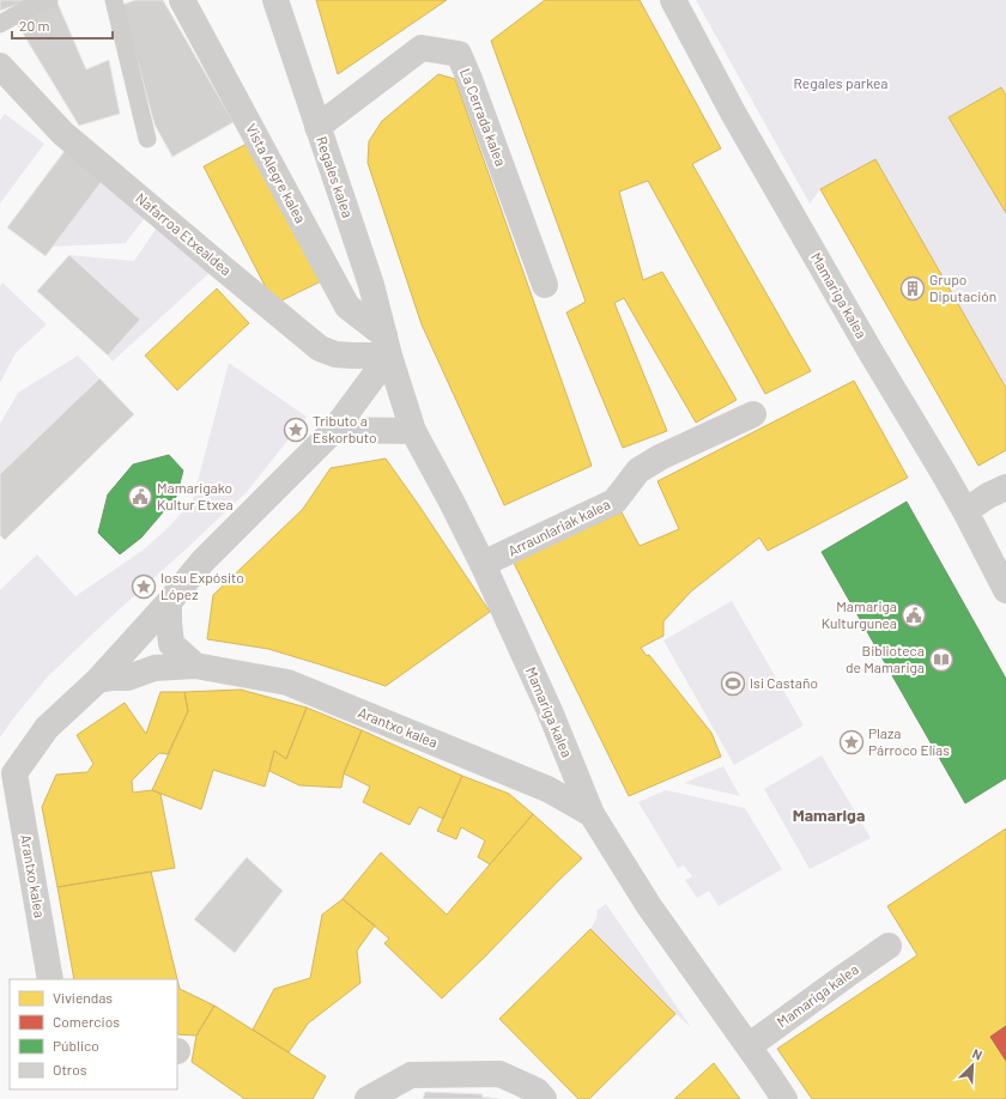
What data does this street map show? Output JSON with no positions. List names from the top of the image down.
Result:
{
  "streets": {
    "street": [
      "La Cerrada kalea",
      "Vista Alegre kalea",
      "Regales kalea",
      "Nafarroa Etxealdea",
      "Mamariga kalea",
      "Arraunlariak kalea",
      "Arantxo kalea"
    ]
  },
  "crossings": [
    ["La Cerrada kalea", "Regales kalea"],
    ["Vista Alegre kalea", "Regales kalea"],
    ["Vista Alegre kalea", "Nafarroa Etxealdea"],
    ["Vista Alegre kalea", "Mamariga kalea"],
    ["Vista Alegre kalea", "Arantxo kalea"],
    ["Regales kalea", "Nafarroa Etxealdea"],
    ["Regales kalea", "Mamariga kalea"],
    ["Regales kalea", "Arantxo kalea"],
    ["Nafarroa Etxealdea", "Mamariga kalea"],
    ["Nafarroa Etxealdea", "Arantxo kalea"],
    ["Mamariga kalea", "Arraunlariak kalea"],
    ["Mamariga kalea", "Arantxo kalea"]
  ],
  "districts": ["Mamariga"],
  "parks": ["Regales parkea"],
  "places": {
    "building": ["Grupo Diputación"],
    "place": ["Tributo a Eskorbuto", "Iosu Expósito López", "Plaza Párroco Elías"],
    "public building": ["Mamarigako Kultur Etxea", "Mamariga Kulturgunea"],
    "library": ["Biblioteca de Mamariga"],
    "sports": ["Isi Castaño"]
  },
  "legend": [
    "Viviendas",
    "Comercios",
    "Público",
    "Otros"
  ],
  "scale_bar": "20 m",
  "north": "top right"
}
